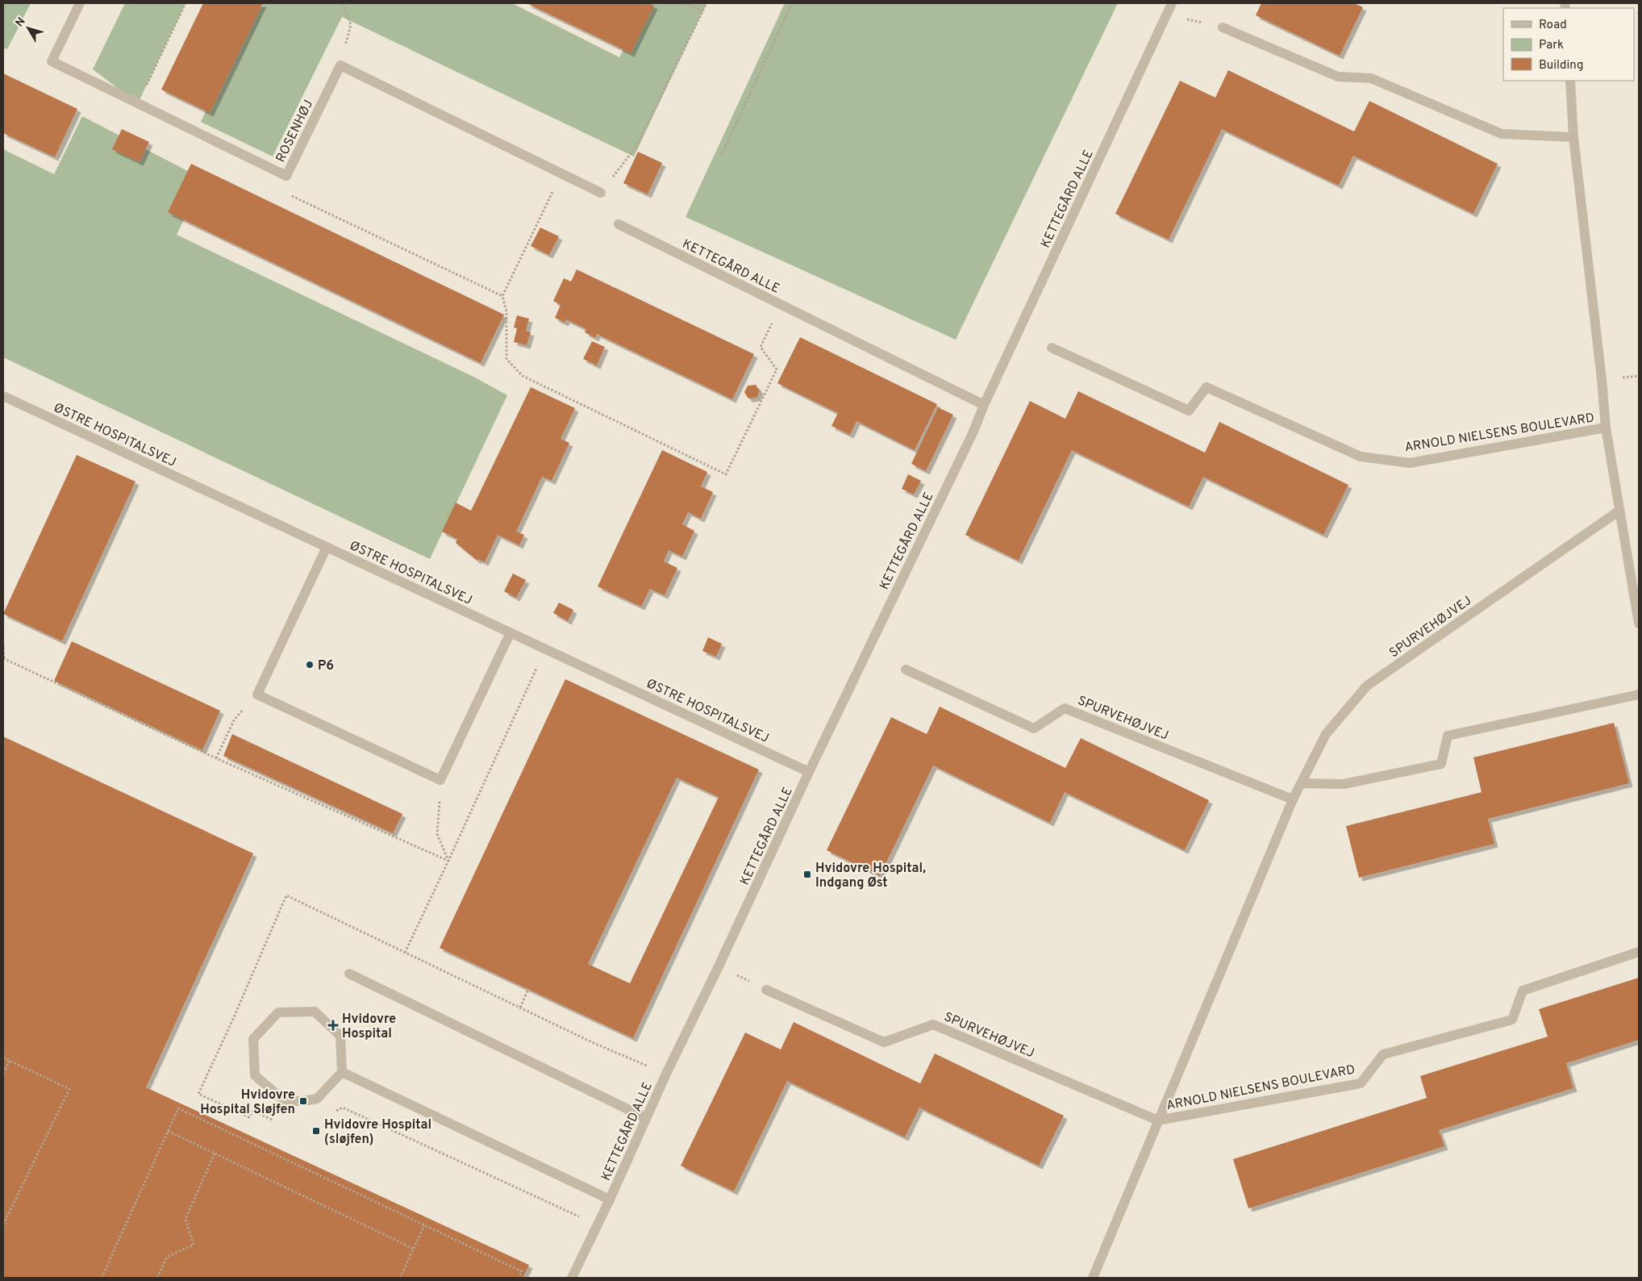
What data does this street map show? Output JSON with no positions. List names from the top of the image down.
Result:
{
  "streets": {
    "street": [
      "ROSENHØJ",
      "KETTEGÅRD ALLE",
      "ARNOLD NIELSENS BOULEVARD",
      "ØSTRE HOSPITALSVEJ",
      "SPURVEHØJVEJ"
    ]
  },
  "crossings": [
    ["KETTEGÅRD ALLE", "ØSTRE HOSPITALSVEJ"],
    ["ARNOLD NIELSENS BOULEVARD", "SPURVEHØJVEJ"]
  ],
  "places": {
    "other": ["P6"],
    "transit": ["Hvidovre Hospital, Indgang Øst", "Hvidovre Hospital Sløjfen", "Hvidovre Hospital (sløjfen)"],
    "health": ["Hvidovre Hospital"]
  },
  "legend": ["Road", "Park", "Building"],
  "north": "top left"
}
